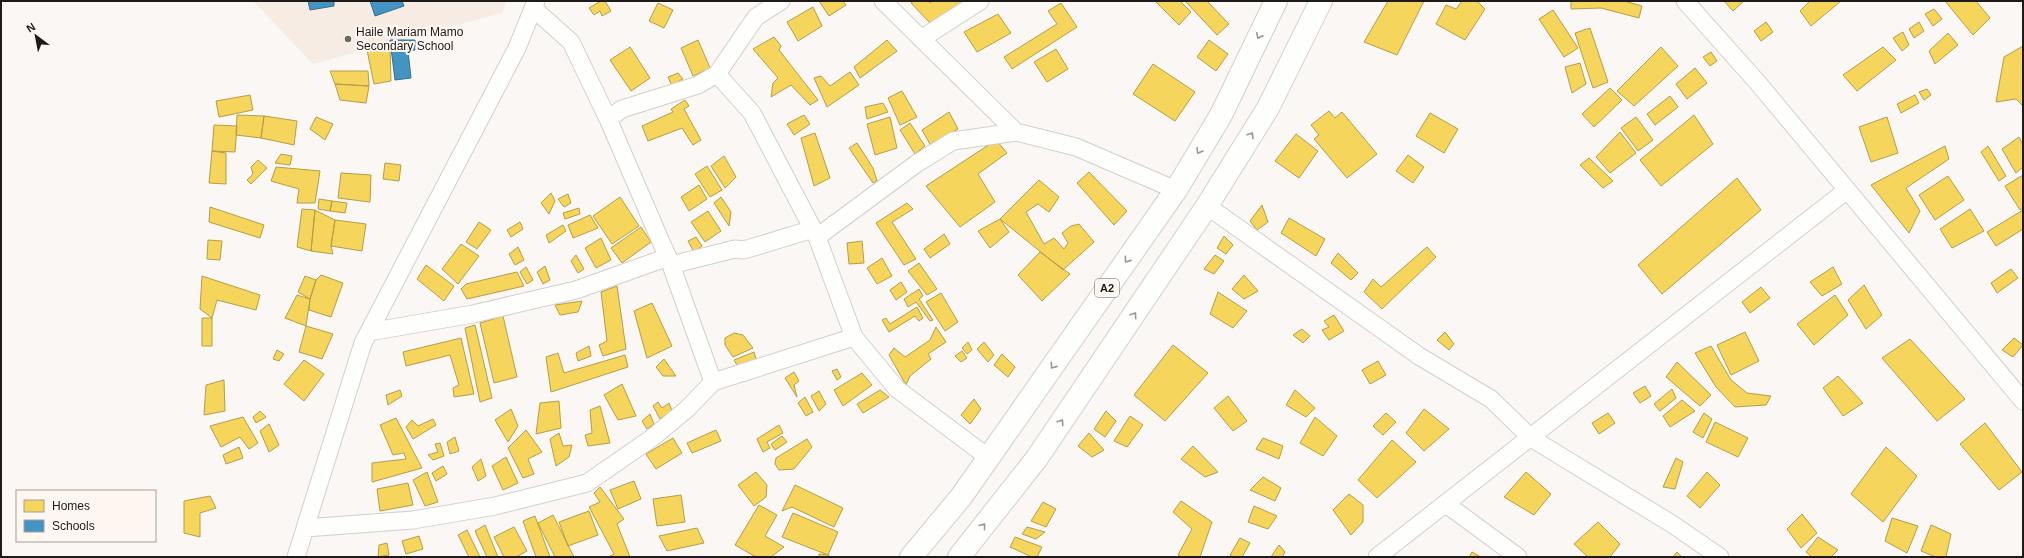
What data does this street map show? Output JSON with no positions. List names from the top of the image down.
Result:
{
  "streets": {
    "highway": ["A2"]
  },
  "places": ["Haile Mariam Mamo Secondary School"],
  "legend": ["Homes", "Schools"],
  "north": "top left"
}
